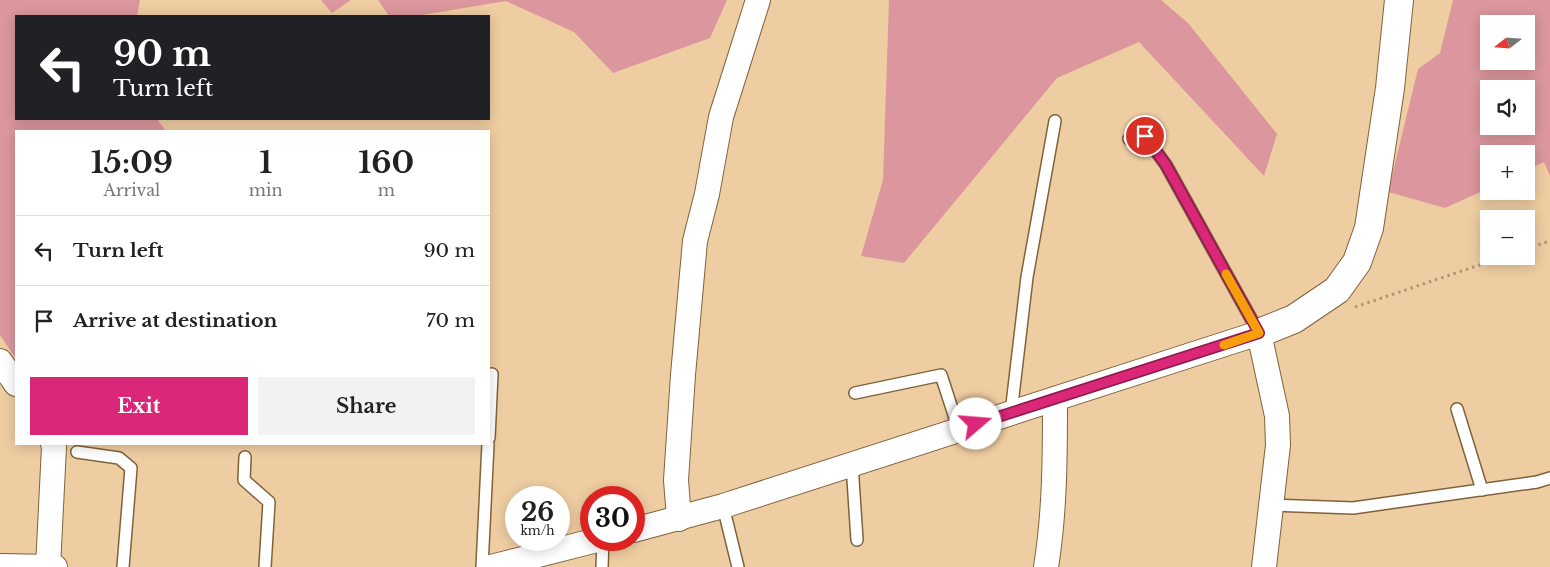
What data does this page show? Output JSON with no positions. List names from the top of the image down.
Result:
{
  "north": "left",
  "page": {
    "map_buttons": ["+", "−"],
    "turn": ["90 m", "Turn left"],
    "eta": [
      "15:09",
      "Arrival",
      "1",
      "min",
      "160",
      "m"
    ],
    "list": [
      {
        "name": "Turn left",
        "value": "90 m"
      },
      {
        "name": "Arrive at destination",
        "value": "70 m"
      }
    ],
    "buttons": ["Exit", "Share"],
    "speed": "26 km/h",
    "limit": "30"
  }
}
